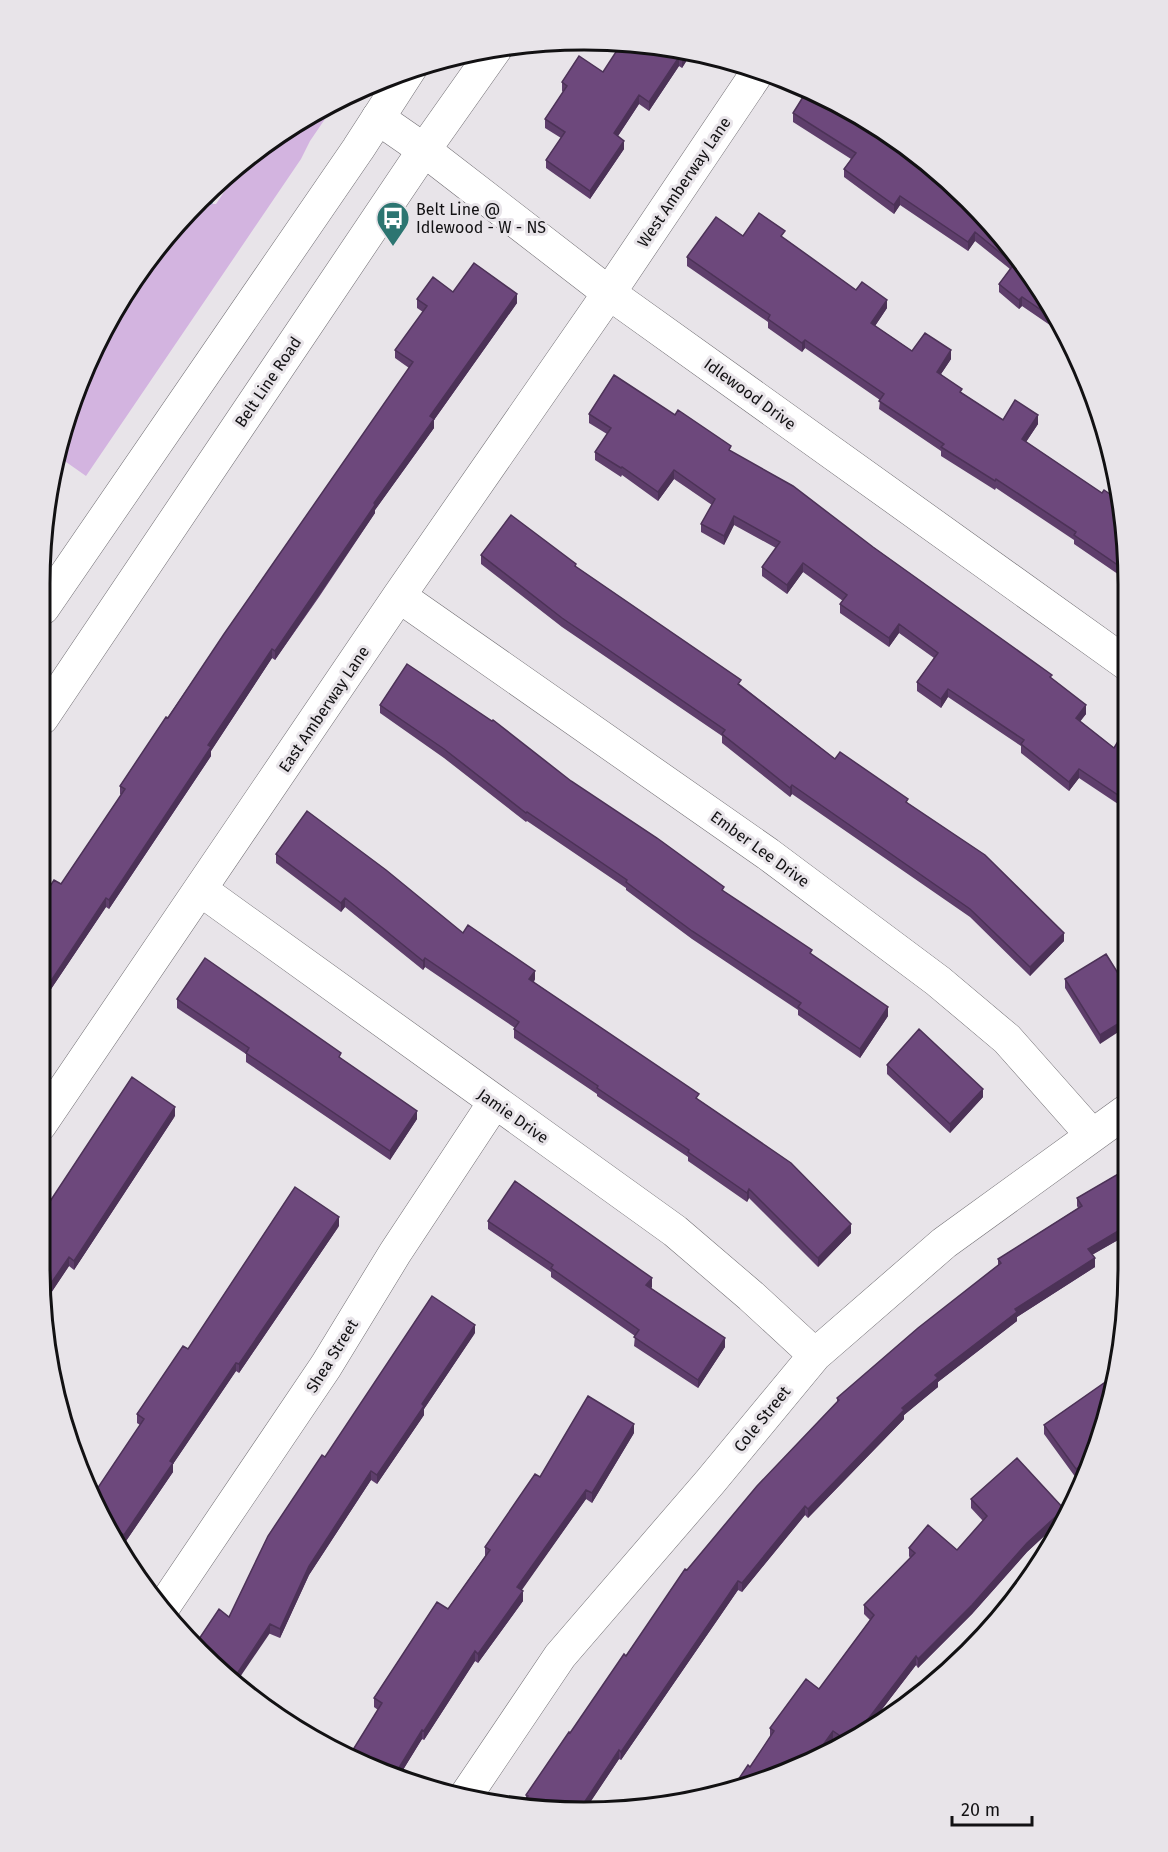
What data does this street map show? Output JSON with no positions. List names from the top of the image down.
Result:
{
  "streets": {
    "street": [
      "West Amberway Lane",
      "Belt Line Road",
      "Idlewood Drive",
      "East Amberway Lane",
      "Ember Lee Drive",
      "Jamie Drive",
      "Shea Street",
      "Cole Street"
    ]
  },
  "crossings": [
    ["West Amberway Lane", "Idlewood Drive"],
    ["West Amberway Lane", "East Amberway Lane"],
    ["Belt Line Road", "Idlewood Drive"],
    ["Idlewood Drive", "East Amberway Lane"],
    ["East Amberway Lane", "Ember Lee Drive"],
    ["East Amberway Lane", "Jamie Drive"],
    ["Ember Lee Drive", "Cole Street"],
    ["Jamie Drive", "Shea Street"],
    ["Jamie Drive", "Cole Street"]
  ],
  "places": {
    "bus stop": ["Belt Line @ Idlewood - W - NS"]
  },
  "scale_bar": "20 m"
}
